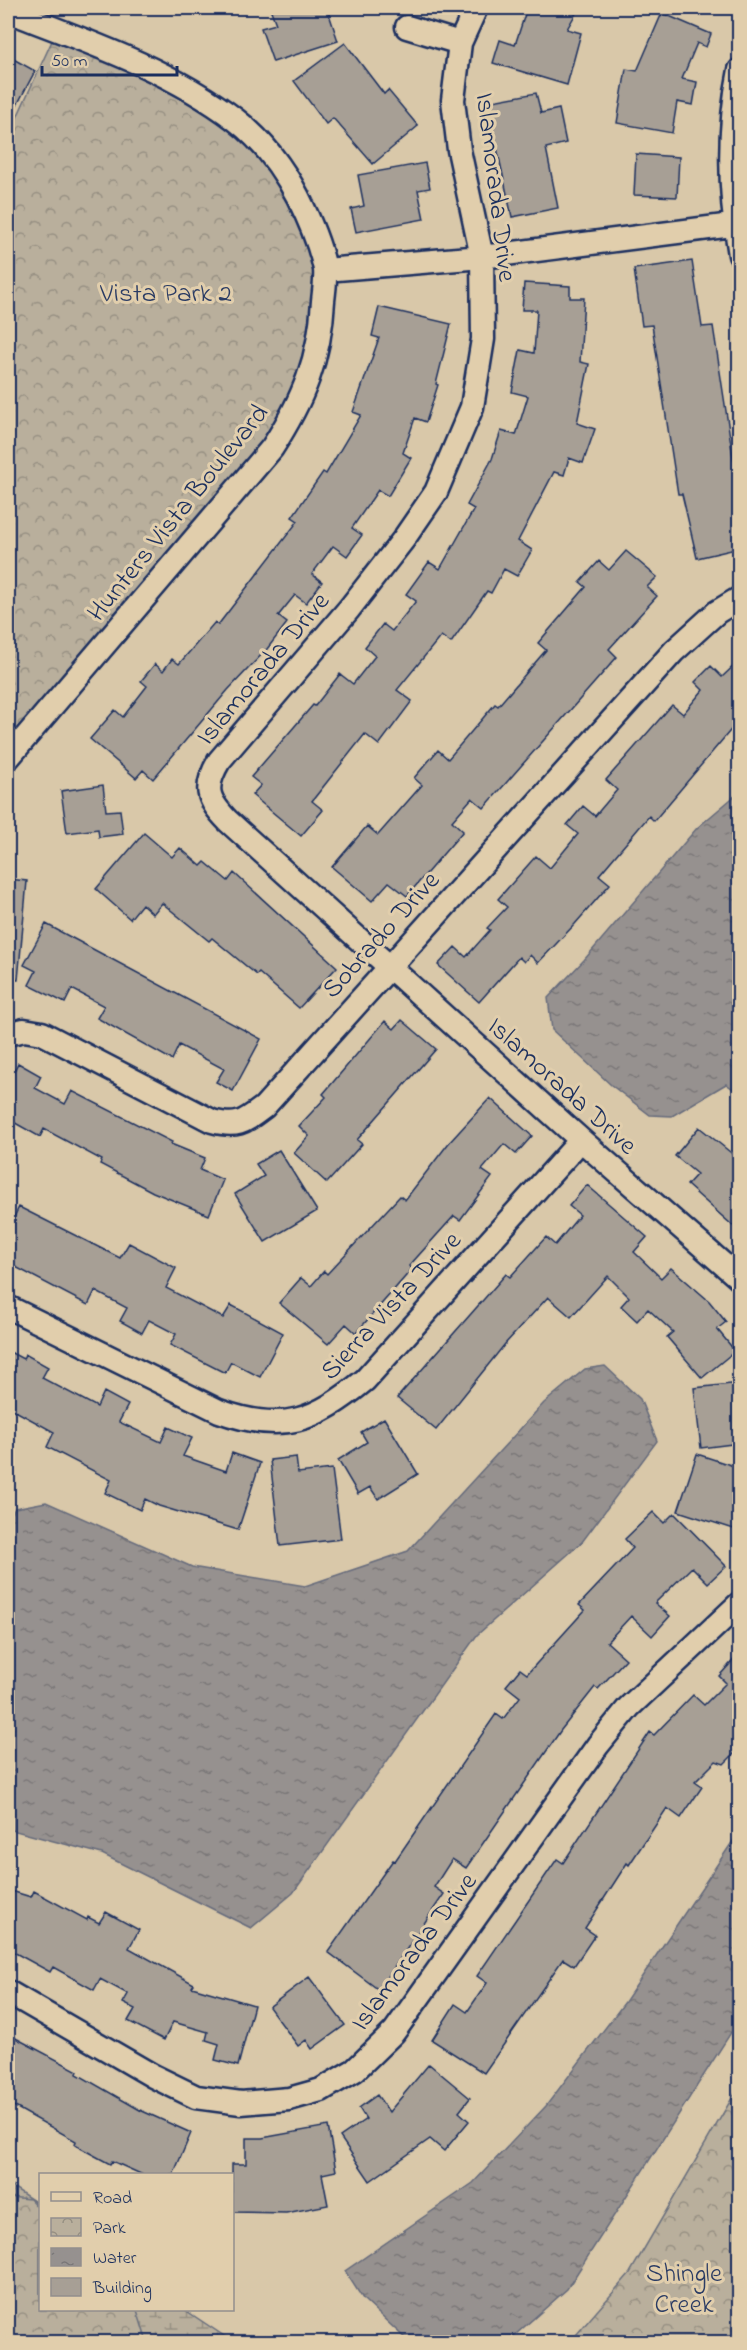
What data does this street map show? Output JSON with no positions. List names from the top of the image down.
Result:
{
  "streets": {
    "street": [
      "Islamorada Drive",
      "Hunters Vista Boulevard",
      "Sobrado Drive",
      "Sierra Vista Drive"
    ]
  },
  "crossings": [
    ["Islamorada Drive", "Sobrado Drive"],
    ["Islamorada Drive", "Sierra Vista Drive"]
  ],
  "parks": ["Vista Park 2", "Shingle Creek"],
  "legend": [
    "Road",
    "Park",
    "Water",
    "Building"
  ],
  "scale_bar": "50 m"
}
